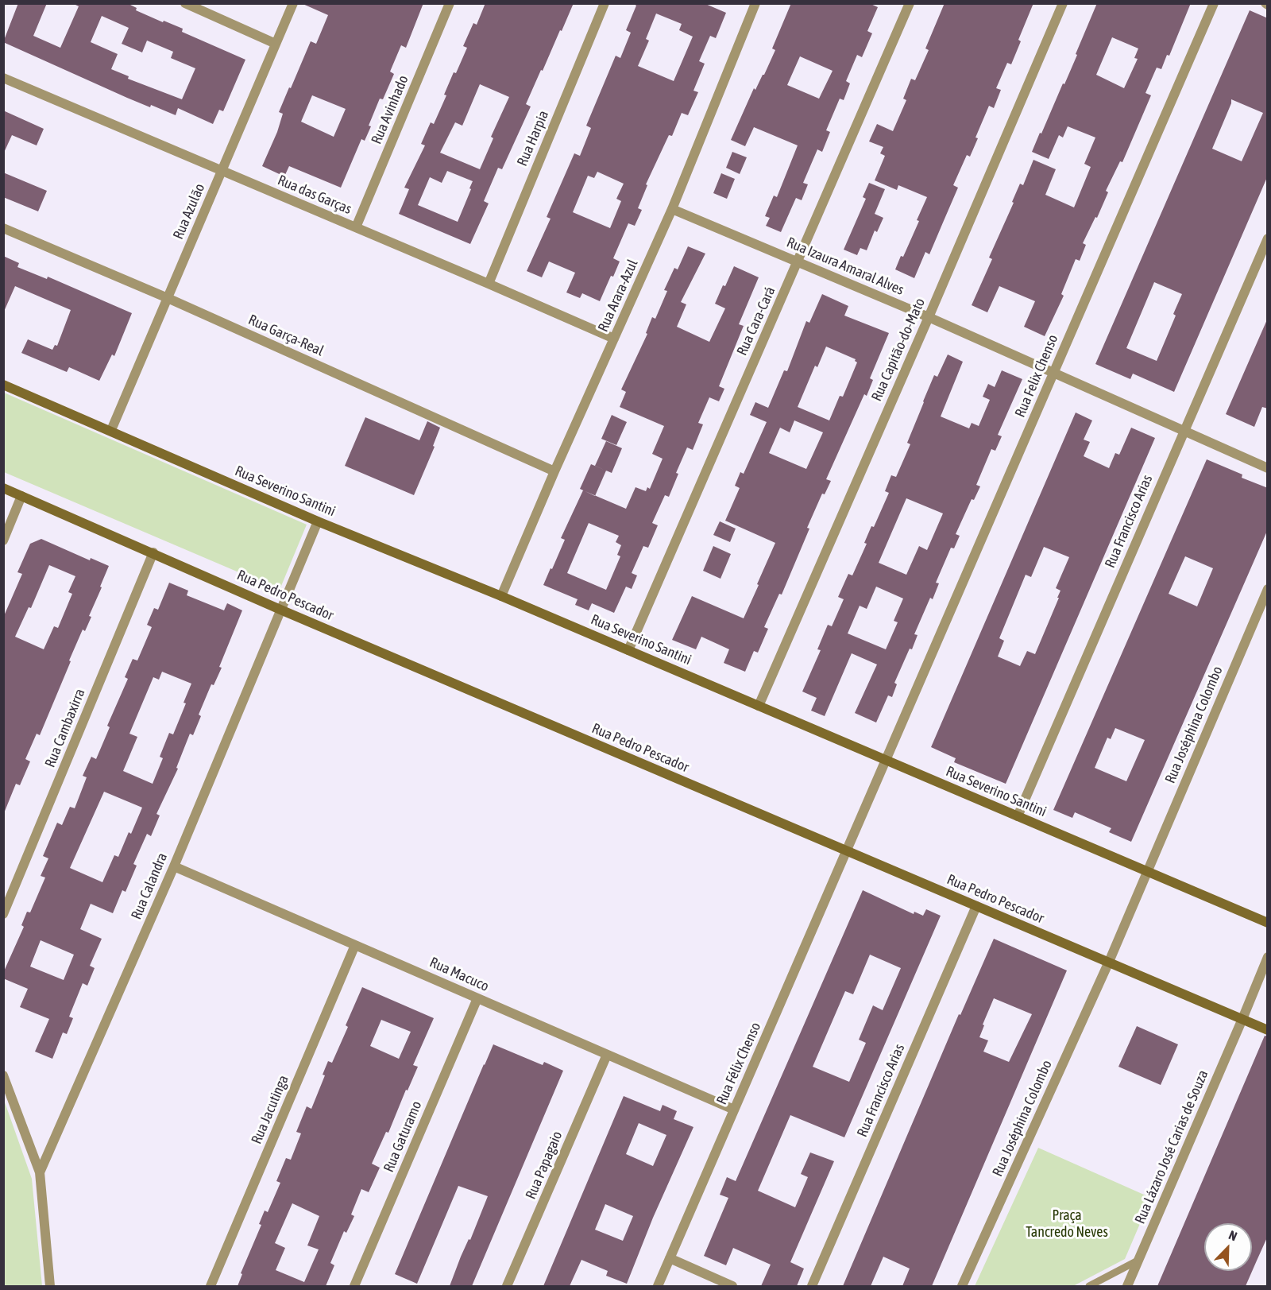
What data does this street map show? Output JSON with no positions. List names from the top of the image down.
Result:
{
  "streets": {
    "street": [
      "Rua Avinhado",
      "Rua Harpia",
      "Rua das Garças",
      "Rua Azulão",
      "Rua Izaura Amaral Alves",
      "Rua Arara-Azul",
      "Rua Cara-Cará",
      "Rua Garça-Real",
      "Rua Capitão-do-Mato",
      "Rua Felix Chenso",
      "Rua Severino Santini",
      "Rua Francisco Arias",
      "Rua Pedro Pescador",
      "Rua Joséphina Colombo",
      "Rua Cambaxirra",
      "Rua Calandra",
      "Rua Macuco",
      "Rua Félix Chenso",
      "Rua Jacutinga",
      "Rua Gaturamo",
      "Rua Lázaro José Carias de Souza",
      "Rua Papagaio"
    ]
  },
  "crossings": [
    ["Rua Avinhado", "Rua das Garças"],
    ["Rua Harpia", "Rua das Garças"],
    ["Rua das Garças", "Rua Azulão"],
    ["Rua das Garças", "Rua Arara-Azul"],
    ["Rua Azulão", "Rua Garça-Real"],
    ["Rua Azulão", "Rua Severino Santini"],
    ["Rua Izaura Amaral Alves", "Rua Arara-Azul"],
    ["Rua Izaura Amaral Alves", "Rua Cara-Cará"],
    ["Rua Izaura Amaral Alves", "Rua Capitão-do-Mato"],
    ["Rua Izaura Amaral Alves", "Rua Felix Chenso"],
    ["Rua Izaura Amaral Alves", "Rua Francisco Arias"],
    ["Rua Arara-Azul", "Rua Garça-Real"],
    ["Rua Arara-Azul", "Rua Severino Santini"],
    ["Rua Cara-Cará", "Rua Severino Santini"],
    ["Rua Capitão-do-Mato", "Rua Severino Santini"],
    ["Rua Felix Chenso", "Rua Severino Santini"],
    ["Rua Felix Chenso", "Rua Pedro Pescador"],
    ["Rua Felix Chenso", "Rua Félix Chenso"],
    ["Rua Severino Santini", "Rua Francisco Arias"],
    ["Rua Severino Santini", "Rua Joséphina Colombo"],
    ["Rua Severino Santini", "Rua Calandra"],
    ["Rua Francisco Arias", "Rua Pedro Pescador"],
    ["Rua Pedro Pescador", "Rua Joséphina Colombo"],
    ["Rua Pedro Pescador", "Rua Cambaxirra"],
    ["Rua Pedro Pescador", "Rua Calandra"],
    ["Rua Pedro Pescador", "Rua Félix Chenso"],
    ["Rua Pedro Pescador", "Rua Lázaro José Carias de Souza"],
    ["Rua Calandra", "Rua Macuco"],
    ["Rua Macuco", "Rua Félix Chenso"],
    ["Rua Macuco", "Rua Jacutinga"],
    ["Rua Macuco", "Rua Gaturamo"],
    ["Rua Macuco", "Rua Papagaio"]
  ],
  "parks": ["Praça Tancredo Neves"],
  "north": "top right"
}
